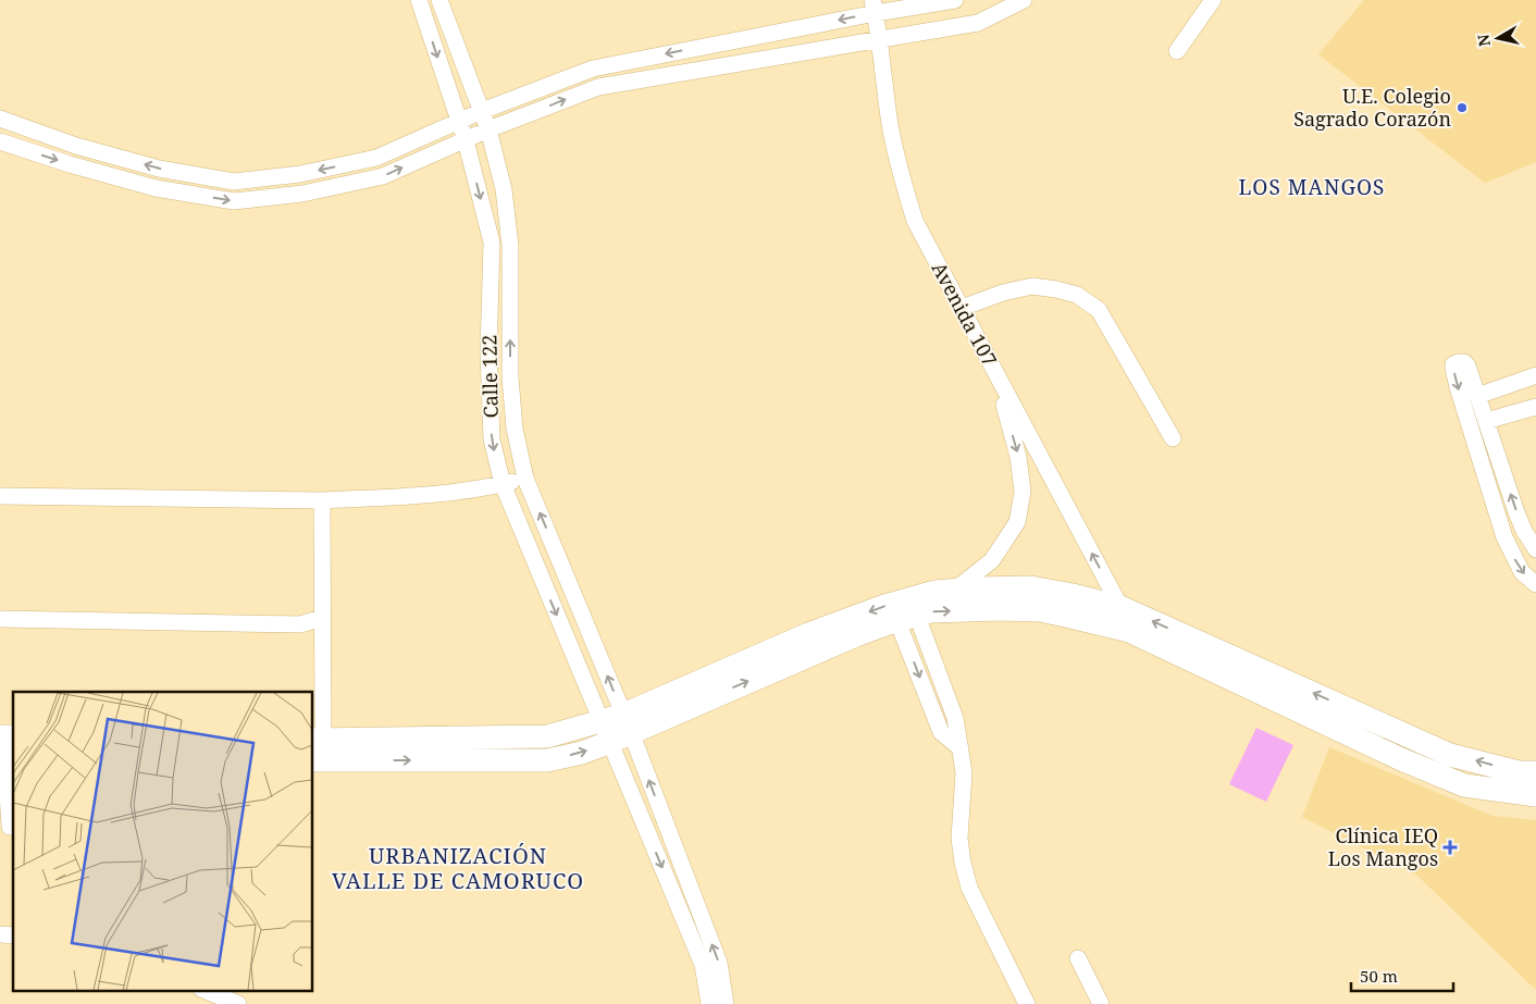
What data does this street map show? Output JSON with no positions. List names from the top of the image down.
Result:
{
  "streets": {
    "street": ["Avenida 107", "Calle 122"]
  },
  "one_way": ["Avenida 107"],
  "districts": ["LOS MANGOS", "URBANIZACIÓN VALLE DE CAMORUCO"],
  "places": {
    "other": ["U.E. Colegio Sagrado Corazón"],
    "health": ["Clínica IEQ Los Mangos"]
  },
  "scale_bar": "50 m",
  "north": "left"
}
